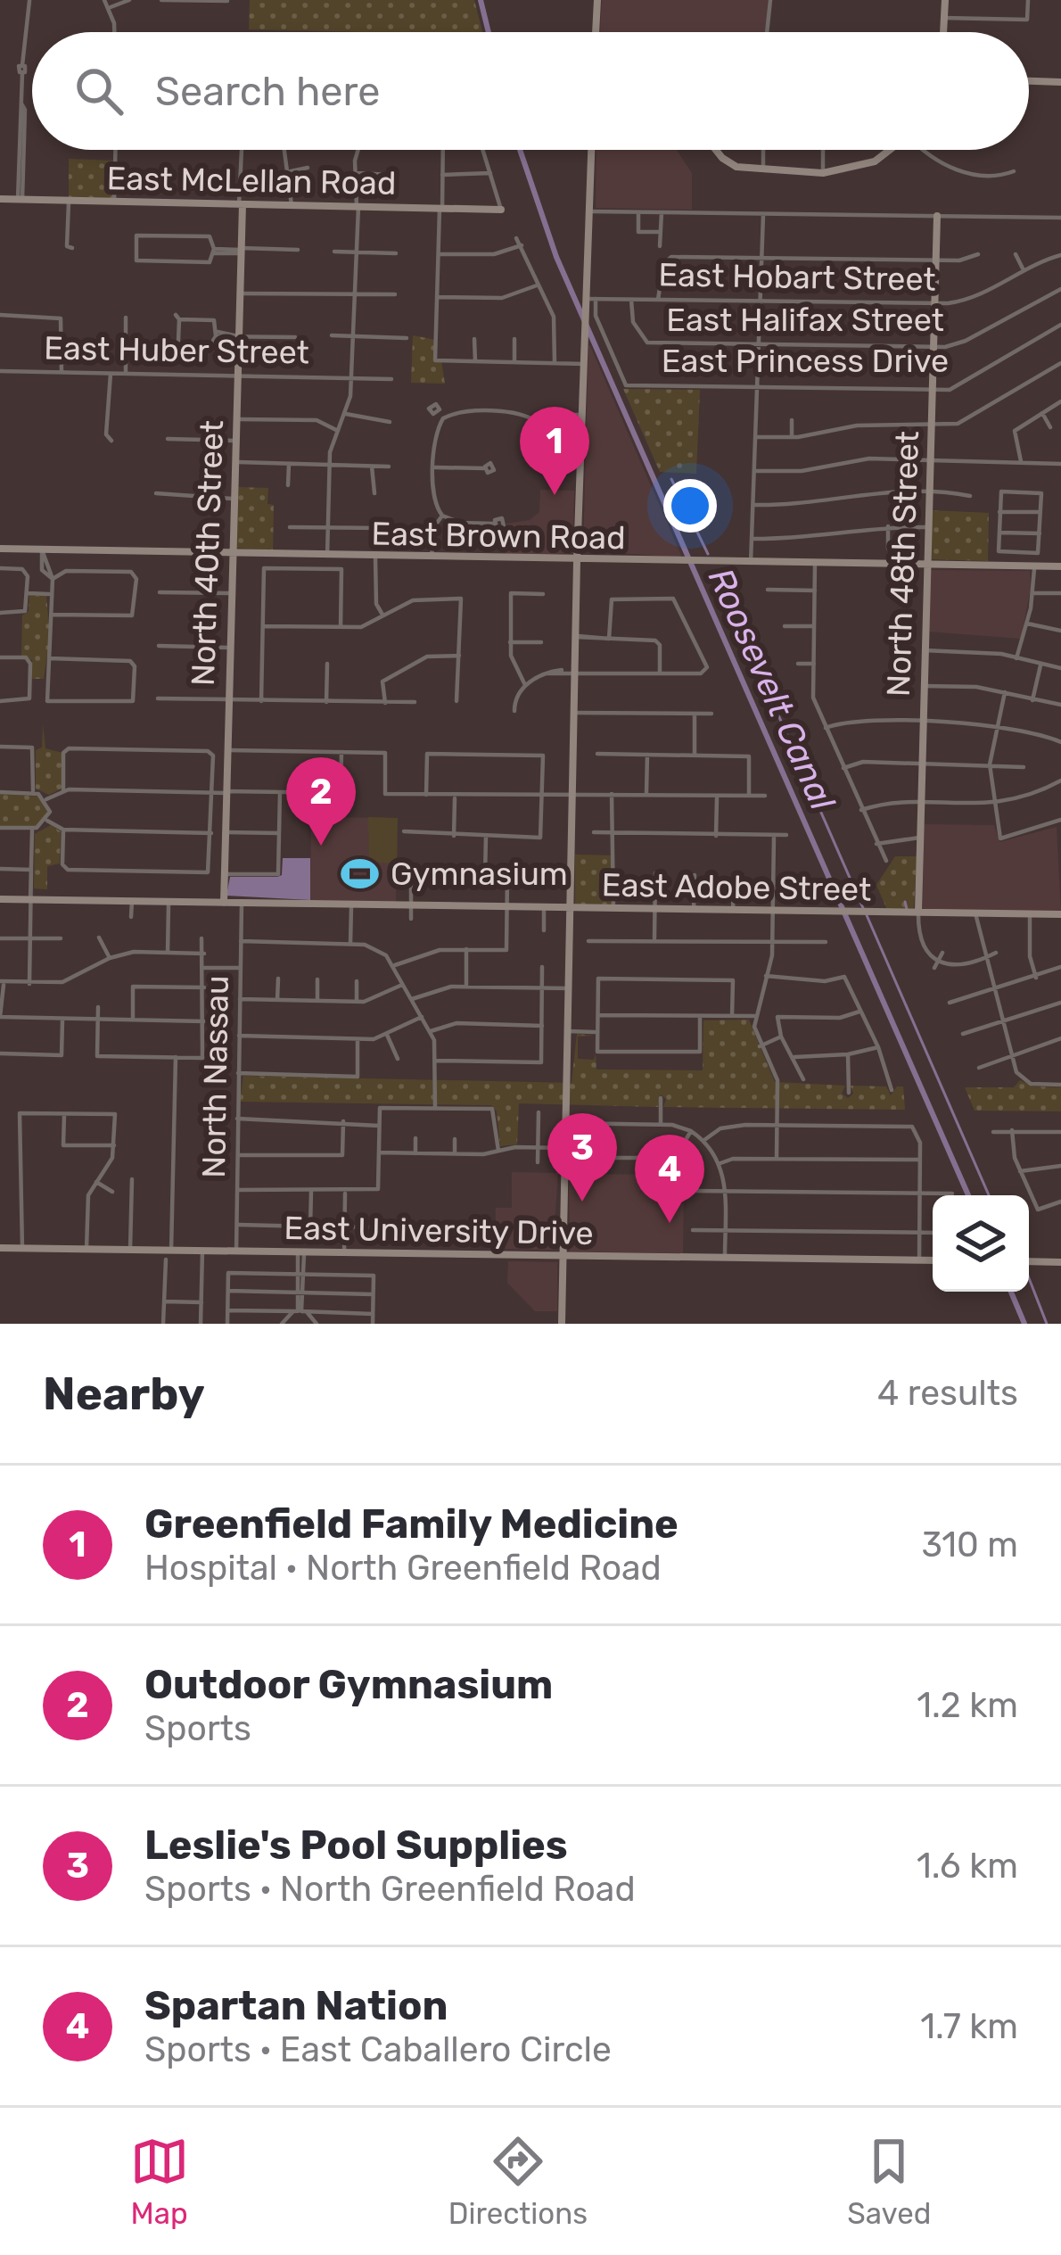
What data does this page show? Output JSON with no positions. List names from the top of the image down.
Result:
{
  "streets": {
    "street": [
      "East McLellan Road",
      "East Hobart Street",
      "East Halifax Street",
      "East Huber Street",
      "East Princess Drive",
      "East Brown Road",
      "North 40th Street",
      "North 48th Street",
      "East Adobe Street",
      "North Nassau",
      "East University Drive"
    ]
  },
  "crossings": [
    ["East McLellan Road", "North 40th Street"],
    ["East Hobart Street", "East Halifax Street"],
    ["East Hobart Street", "East Princess Drive"],
    ["East Hobart Street", "North 48th Street"],
    ["East Halifax Street", "North 48th Street"],
    ["East Huber Street", "North 40th Street"],
    ["East Princess Drive", "North 48th Street"],
    ["East Brown Road", "North 40th Street"],
    ["East Brown Road", "North 48th Street"],
    ["North 40th Street", "East Adobe Street"],
    ["North 48th Street", "East Adobe Street"],
    ["East Adobe Street", "North Nassau"],
    ["North Nassau", "East University Drive"]
  ],
  "water": ["Roosevelt Canal"],
  "places": {
    "sports": ["Gymnasium"]
  },
  "page": {
    "search": "Search here",
    "pins": [
      "1",
      "2",
      "3",
      "4"
    ],
    "heading": ["Nearby", "4 results"],
    "list": [
      {
        "mark": "1",
        "name": "Greenfield Family Medicine",
        "note": "Hospital · North Greenfield Road",
        "value": "310 m"
      },
      {
        "mark": "2",
        "name": "Outdoor Gymnasium",
        "note": "Sports",
        "value": "1.2 km"
      },
      {
        "mark": "3",
        "name": "Leslie's Pool Supplies",
        "note": "Sports · North Greenfield Road",
        "value": "1.6 km"
      },
      {
        "mark": "4",
        "name": "Spartan Nation",
        "note": "Sports · East Caballero Circle",
        "value": "1.7 km"
      }
    ],
    "nav": ["Map", "Directions", "Saved"]
  }
}
